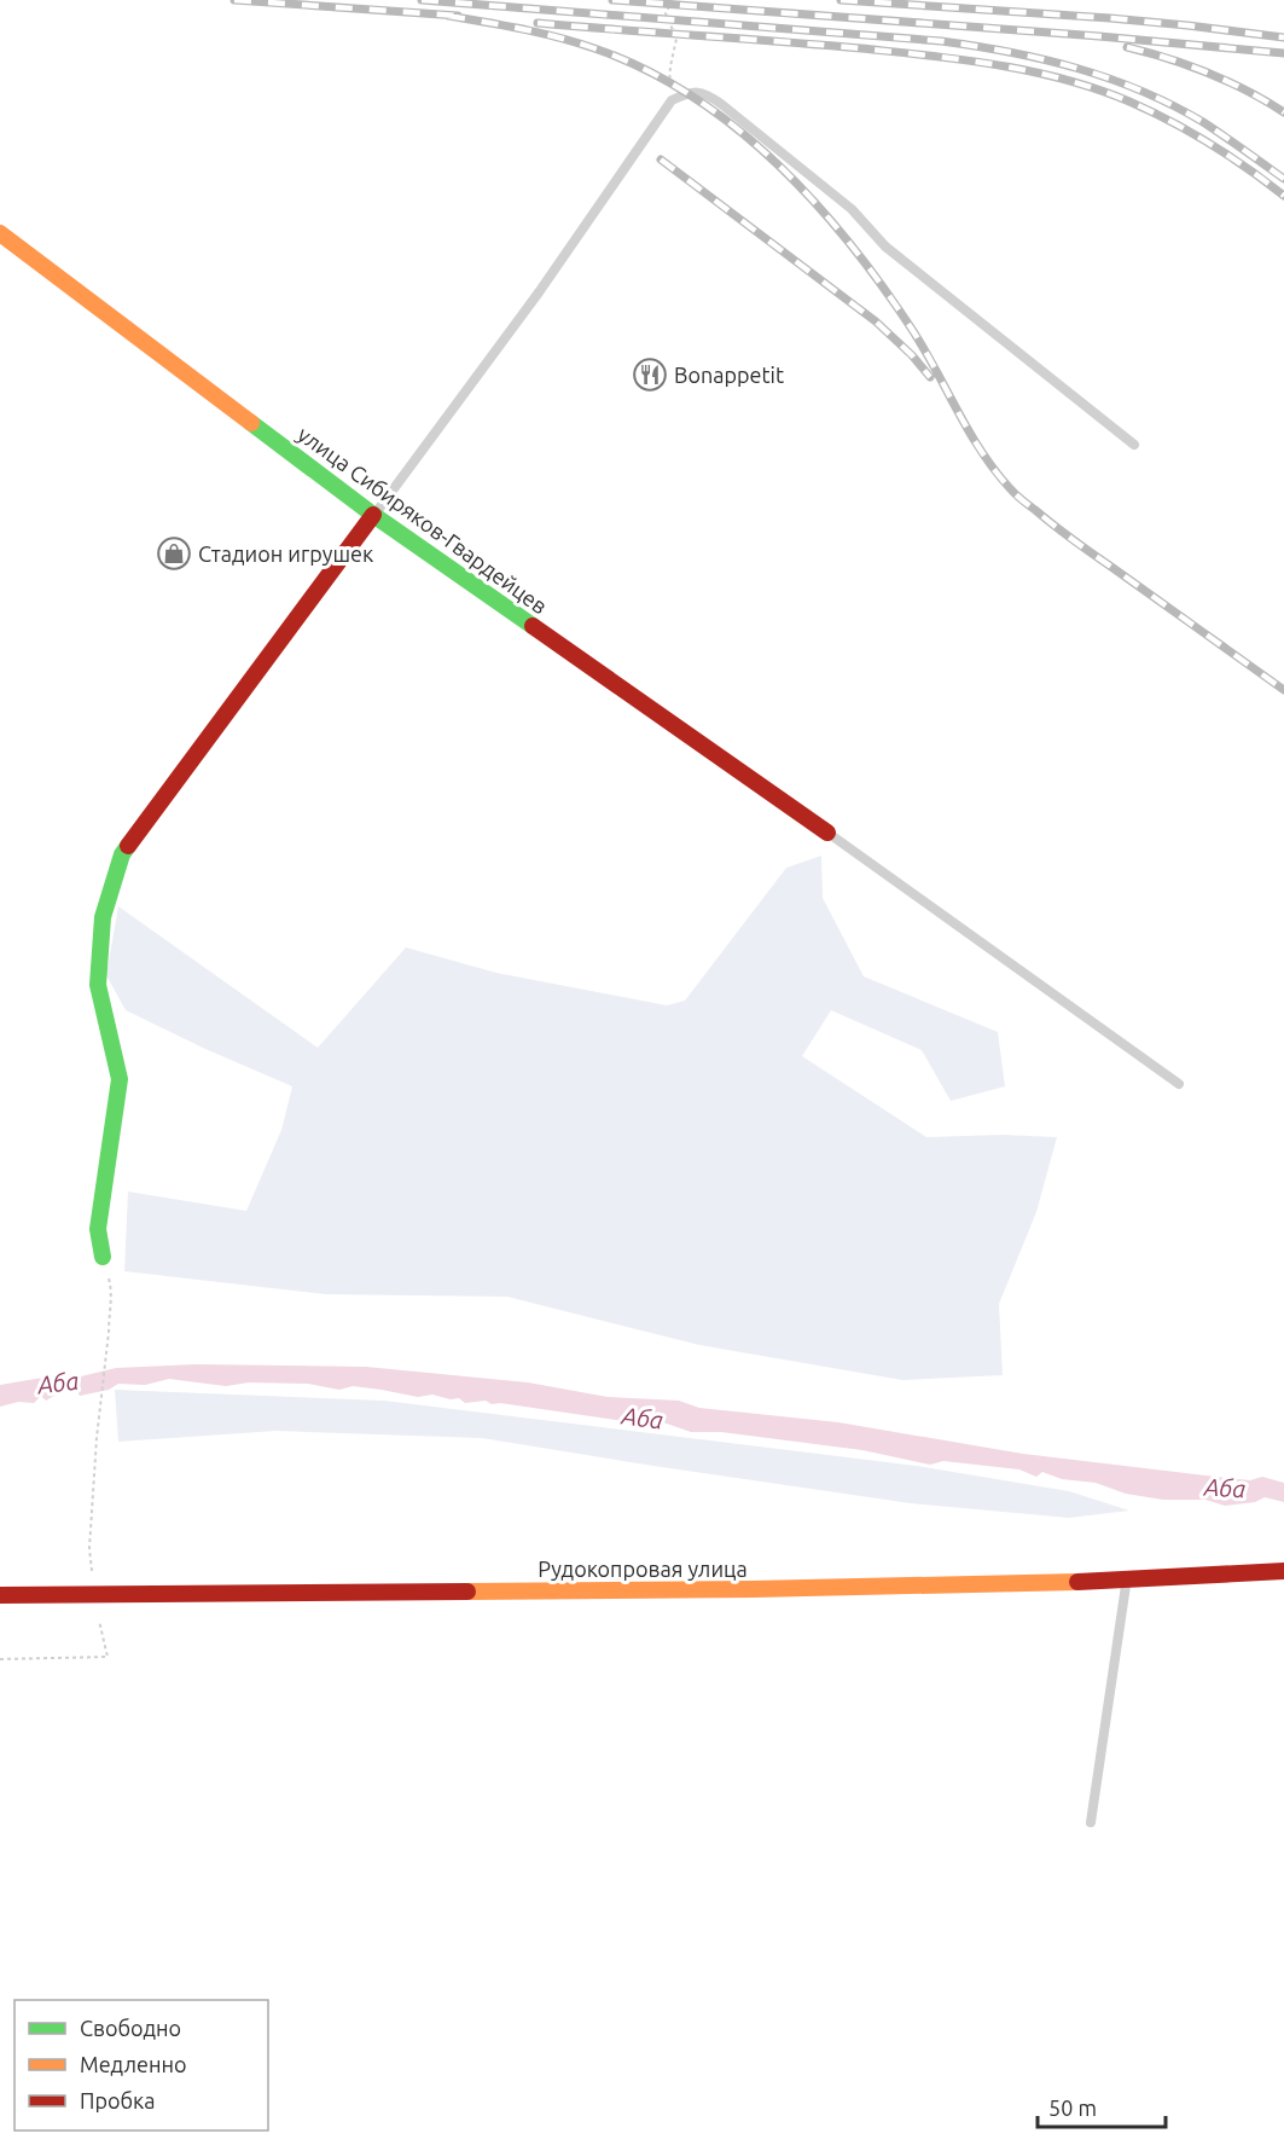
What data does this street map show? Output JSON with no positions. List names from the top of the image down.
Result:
{
  "streets": {
    "street": ["улица Сибиряков-Гвардейцев", "Рудокопровая улица"]
  },
  "water": ["Аба"],
  "places": {
    "restaurant": ["Bonappetit"],
    "shop": ["Стадион игрушек"]
  },
  "legend": ["Свободно", "Медленно", "Пробка"],
  "scale_bar": "50 m"
}
